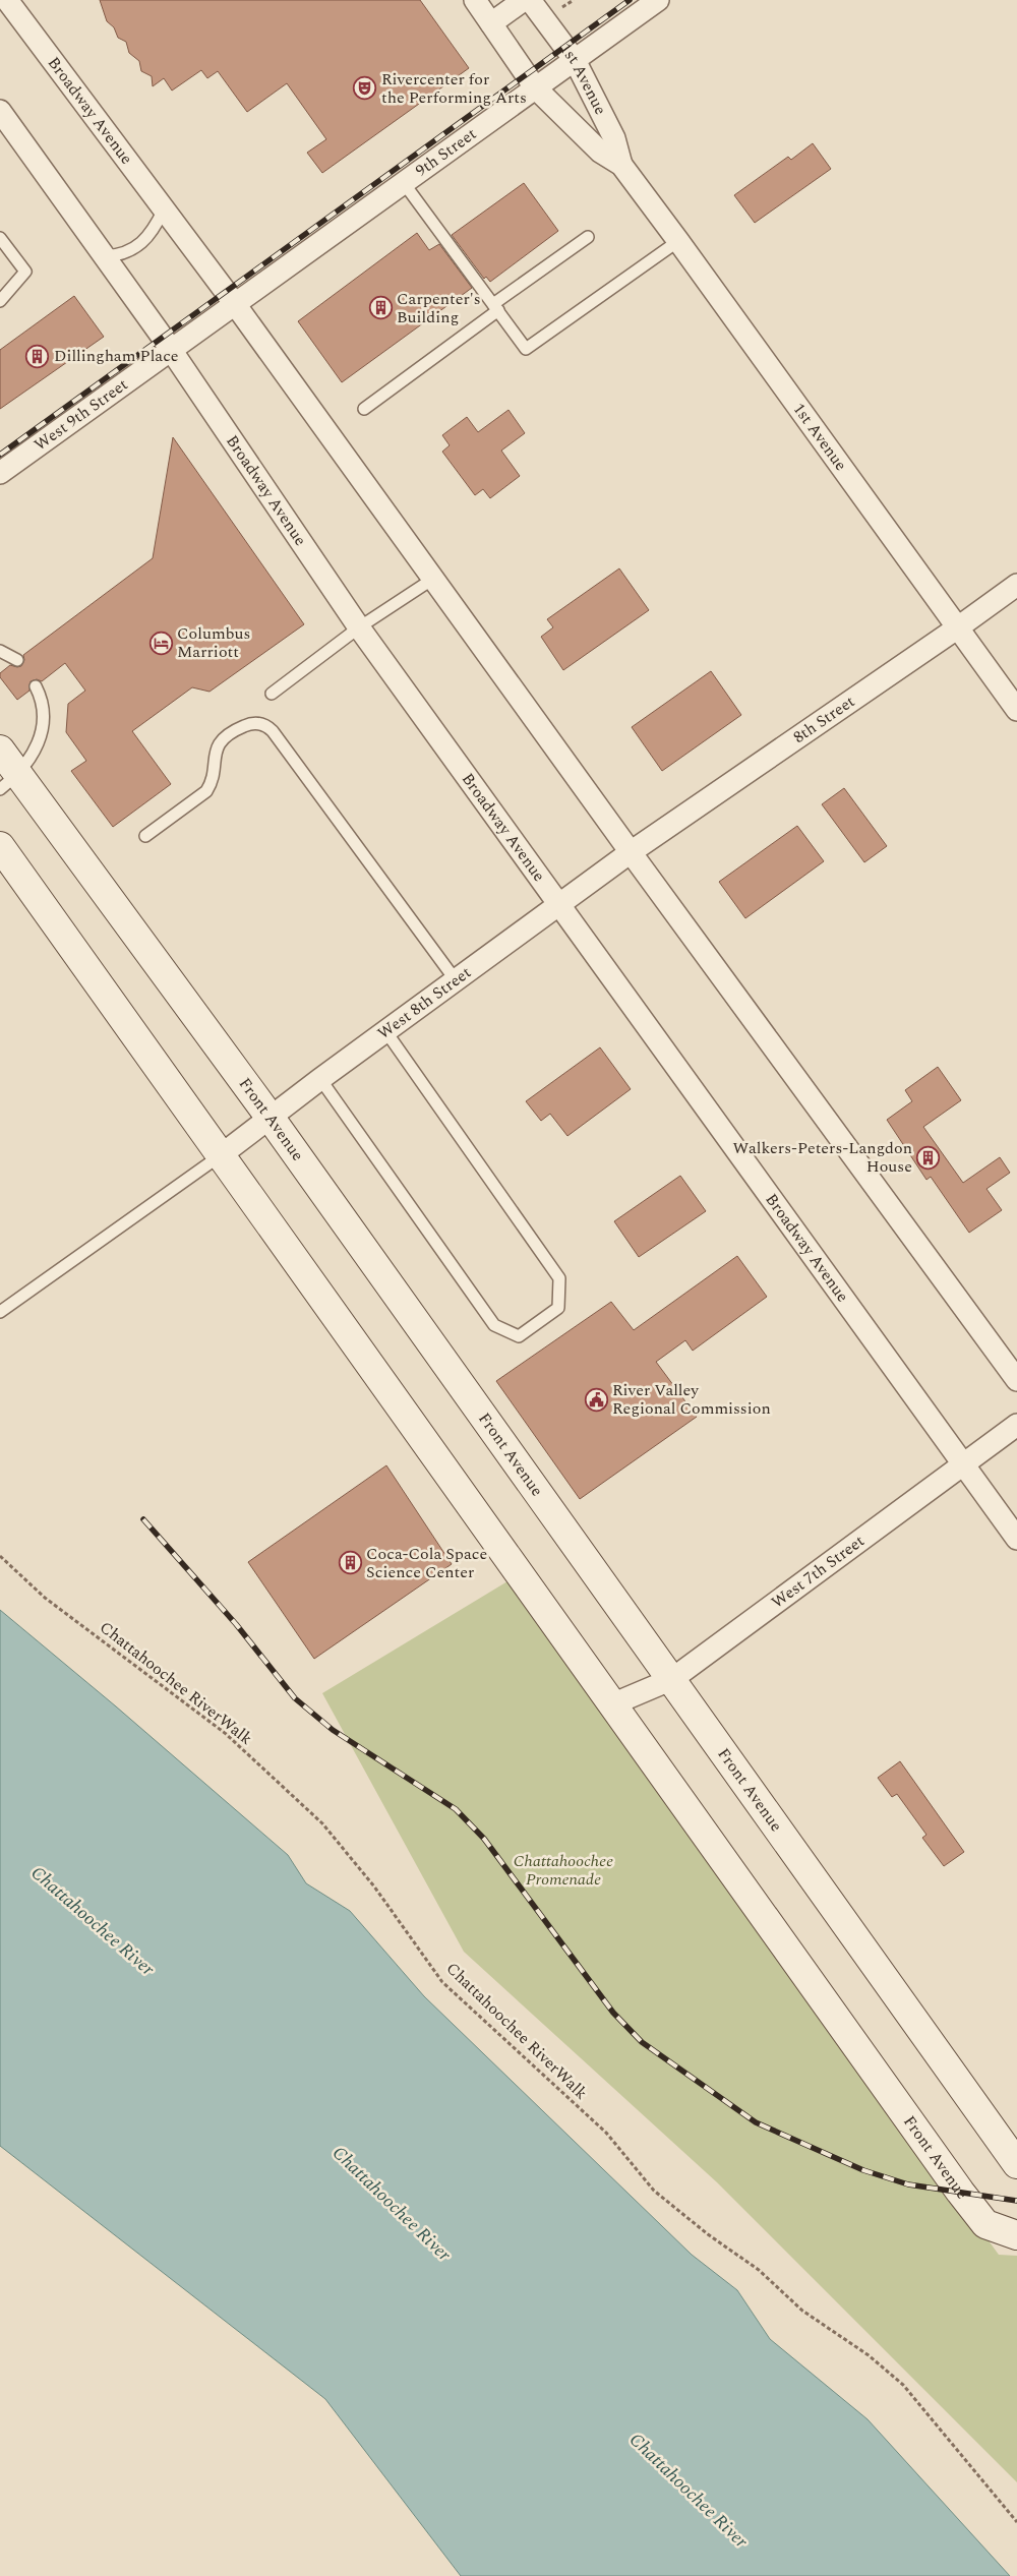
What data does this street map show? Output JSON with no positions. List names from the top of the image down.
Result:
{
  "streets": {
    "street": [
      "1st Avenue",
      "Broadway Avenue",
      "9th Street",
      "West 9th Street",
      "8th Street",
      "West 8th Street",
      "Front Avenue",
      "West 7th Street"
    ],
    "path": ["Chattahoochee RiverWalk"]
  },
  "crossings": [
    ["1st Avenue", "9th Street"],
    ["1st Avenue", "8th Street"],
    ["Broadway Avenue", "9th Street"],
    ["Broadway Avenue", "West 9th Street"],
    ["Broadway Avenue", "8th Street"],
    ["Broadway Avenue", "West 8th Street"],
    ["Broadway Avenue", "West 7th Street"],
    ["9th Street", "West 9th Street"],
    ["8th Street", "West 8th Street"],
    ["West 8th Street", "Front Avenue"],
    ["Front Avenue", "West 7th Street"]
  ],
  "water": ["Chattahoochee River"],
  "parks": ["Chattahoochee Promenade"],
  "places": {
    "theatre": ["Rivercenter for the Performing Arts"],
    "building": [
      "Carpenter's Building",
      "Dillingham Place",
      "Walkers-Peters-Langdon House",
      "Coca-Cola Space Science Center"
    ],
    "hotel": ["Columbus Marriott"],
    "public building": ["River Valley Regional Commission"]
  }
}
